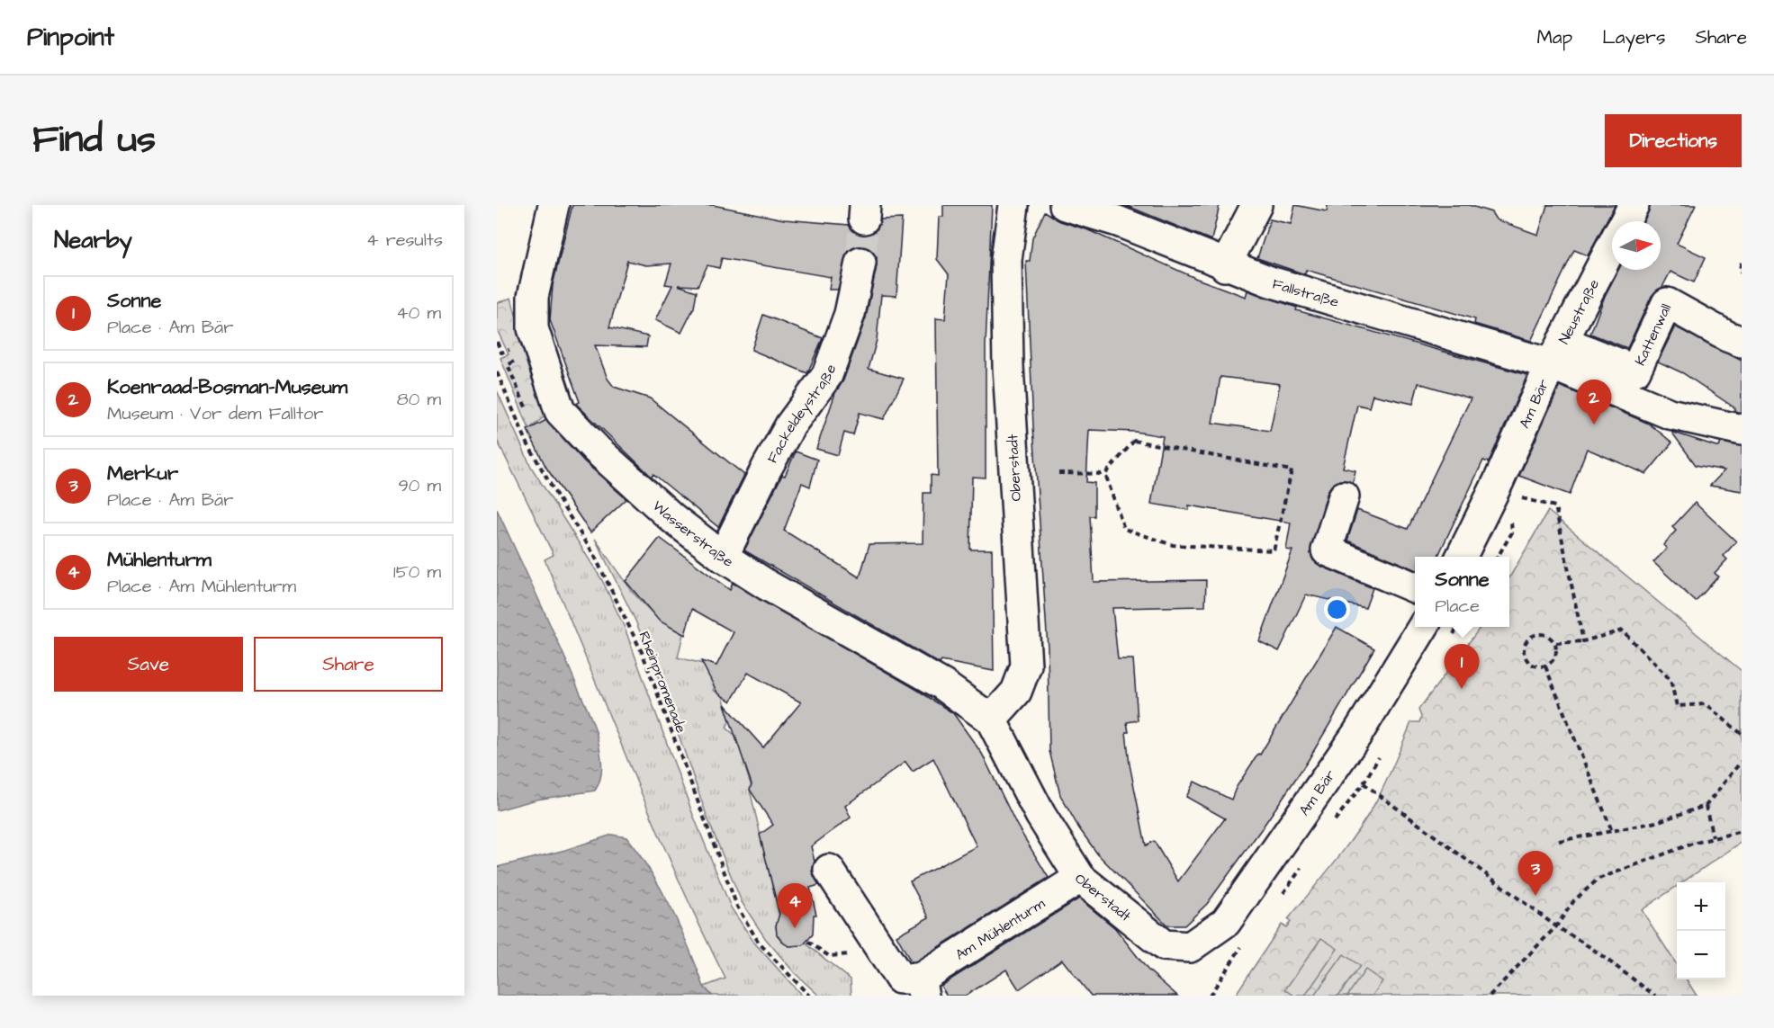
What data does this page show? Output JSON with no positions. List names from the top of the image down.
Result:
{
  "streets": {
    "street": [
      "Fallstraße",
      "Neustraße",
      "Kattenwall",
      "Am Bär",
      "Fackeldeystraße",
      "Oberstadt",
      "Wasserstraße",
      "Am Mühlenturm"
    ],
    "path": ["Rheinpromenade"]
  },
  "crossings": [
    ["Fallstraße", "Neustraße"],
    ["Fallstraße", "Kattenwall"],
    ["Fallstraße", "Am Bär"],
    ["Neustraße", "Kattenwall"],
    ["Neustraße", "Am Bär"],
    ["Kattenwall", "Am Bär"],
    ["Am Bär", "Oberstadt"],
    ["Fackeldeystraße", "Wasserstraße"],
    ["Oberstadt", "Wasserstraße"],
    ["Oberstadt", "Am Mühlenturm"]
  ],
  "north": "right",
  "page": {
    "header": "Pinpoint",
    "nav": ["Map", "Layers", "Share"],
    "title": "Find us",
    "buttons": [
      "Directions",
      ["Save", "Share"]
    ],
    "heading": ["Nearby", "4 results"],
    "list": [
      {
        "mark": "1",
        "name": "Sonne",
        "note": "Place · Am Bär",
        "value": "40 m"
      },
      {
        "mark": "2",
        "name": "Koenraad-Bosman-Museum",
        "note": "Museum · Vor dem Falltor",
        "value": "80 m"
      },
      {
        "mark": "3",
        "name": "Merkur",
        "note": "Place · Am Bär",
        "value": "90 m"
      },
      {
        "mark": "4",
        "name": "Mühlenturm",
        "note": "Place · Am Mühlenturm",
        "value": "150 m"
      }
    ],
    "pins": [
      "2",
      "1",
      "3",
      "4"
    ],
    "popup": ["Sonne", "Place"],
    "map_buttons": ["+", "−"]
  }
}
